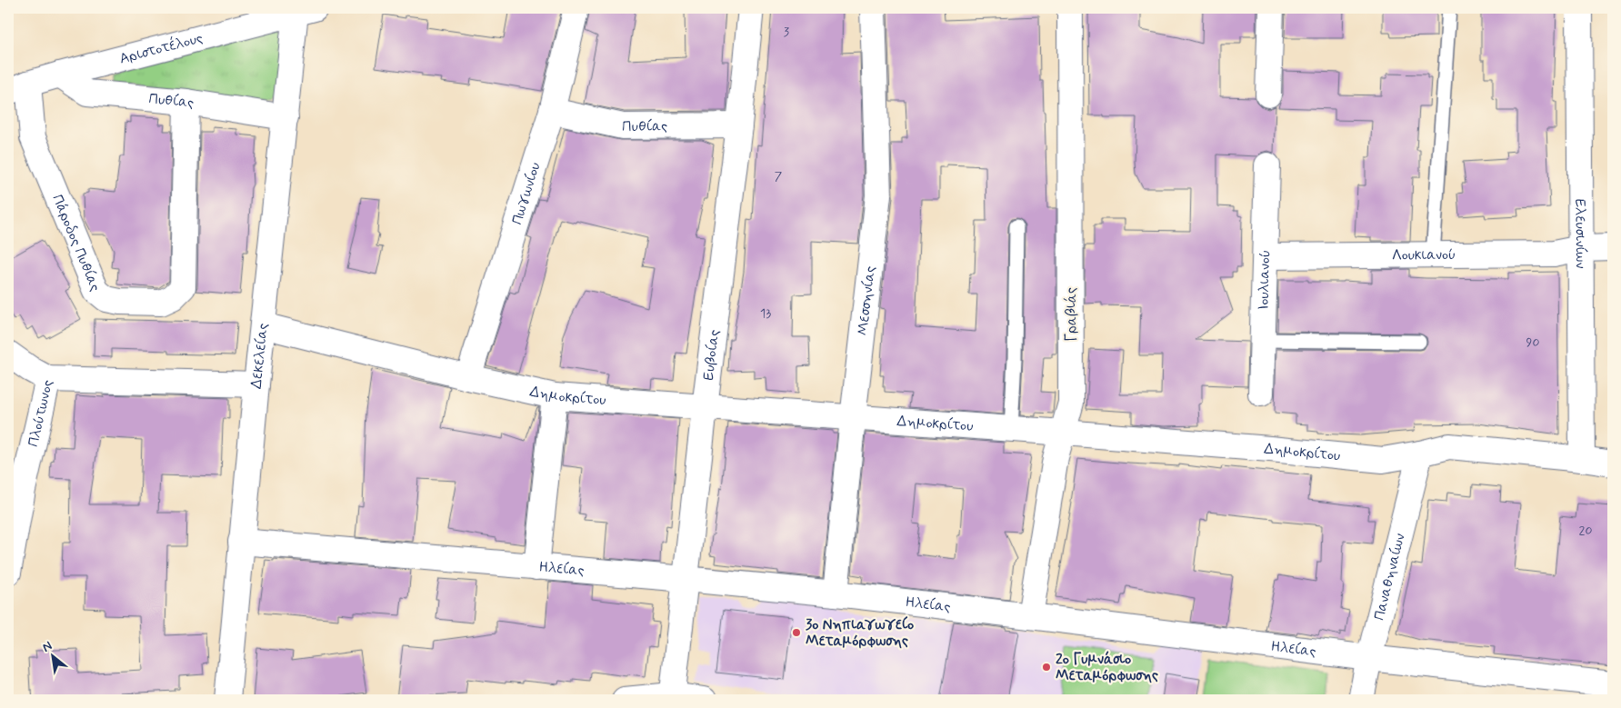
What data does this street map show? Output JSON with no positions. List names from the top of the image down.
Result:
{
  "streets": {
    "street": [
      "Αριστοτέλους",
      "Πυθίας",
      "Πωγωνίου",
      "Ελευσινίων",
      "Πάροδος Πυθίας",
      "Λουκιανού",
      "Ιουλιανού",
      "Μεσσηνίας",
      "Γραβιάς",
      "Ευβοίας",
      "Δεκελείας",
      "Δημοκρίτου",
      "Πλούτωνος",
      "Ηλείας",
      "Παναθηναίων"
    ]
  },
  "crossings": [
    ["Αριστοτέλους", "Πυθίας"],
    ["Αριστοτέλους", "Πάροδος Πυθίας"],
    ["Αριστοτέλους", "Δεκελείας"],
    ["Πυθίας", "Πωγωνίου"],
    ["Πυθίας", "Πάροδος Πυθίας"],
    ["Πυθίας", "Ευβοίας"],
    ["Πυθίας", "Δεκελείας"],
    ["Πωγωνίου", "Δημοκρίτου"],
    ["Ελευσινίων", "Λουκιανού"],
    ["Ελευσινίων", "Δημοκρίτου"],
    ["Λουκιανού", "Ιουλιανού"],
    ["Μεσσηνίας", "Δημοκρίτου"],
    ["Μεσσηνίας", "Ηλείας"],
    ["Γραβιάς", "Δημοκρίτου"],
    ["Γραβιάς", "Ηλείας"],
    ["Ευβοίας", "Δημοκρίτου"],
    ["Ευβοίας", "Ηλείας"],
    ["Δεκελείας", "Δημοκρίτου"],
    ["Δεκελείας", "Πλούτωνος"],
    ["Δεκελείας", "Ηλείας"],
    ["Δημοκρίτου", "Παναθηναίων"],
    ["Ηλείας", "Παναθηναίων"]
  ],
  "places": ["3ο Νηπιαγωγείο Μεταμόρφωσης", "2ο Γυμνάσιο Μεταμόρφωσης"],
  "house_numbers": [
    "3",
    "7",
    "13",
    "90",
    "20"
  ],
  "north": "top left"
}
